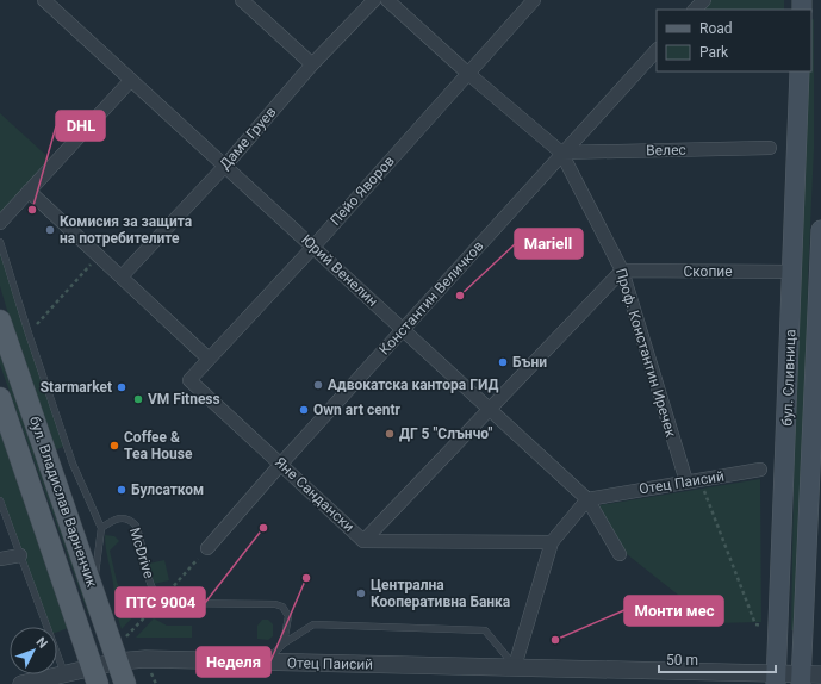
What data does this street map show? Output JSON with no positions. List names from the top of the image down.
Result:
{
  "streets": {
    "main road": ["бул. Сливница", "бул. Владислав Варненчик"],
    "street": [
      "Даме Груев",
      "Велес",
      "Пейо Яворов",
      "Юрий Венелин",
      "Скопие",
      "Константин Величков",
      "Проф. Константин Иречек",
      "Отец Паисий",
      "Яне Сандански"
    ],
    "lane": ["McDrive"]
  },
  "crossings": [
    ["Даме Груев", "Юрий Венелин"],
    ["Велес", "Константин Величков"],
    ["Велес", "Проф. Константин Иречек"],
    ["Пейо Яворов", "Юрий Венелин"],
    ["Пейо Яворов", "Проф. Константин Иречек"],
    ["Пейо Яворов", "Яне Сандански"],
    ["Юрий Венелин", "Константин Величков"],
    ["Юрий Венелин", "Отец Паисий"],
    ["Скопие", "Проф. Константин Иречек"],
    ["Скопие", "бул. Сливница"],
    ["Константин Величков", "Проф. Константин Иречек"],
    ["Константин Величков", "Яне Сандански"],
    ["Проф. Константин Иречек", "Отец Паисий"],
    ["бул. Сливница", "Отец Паисий"],
    ["Отец Паисий", "бул. Владислав Варненчик"]
  ],
  "places": [
    "DHL",
    "Комисия за защита на потребителите",
    "Mariell",
    "Бъни",
    "Адвокатска кантора ГИД",
    "Starmarket",
    "VM Fitness",
    "Own art centr",
    "ДГ 5 \"Слънчо\"",
    "Coffee & Tea House",
    "Булсатком",
    "ПТС 9004",
    "Неделя",
    "Централна Кооперативна Банка",
    "Монти мес"
  ],
  "legend": ["Road", "Park"],
  "scale_bar": "50 m",
  "north": "top right"
}
